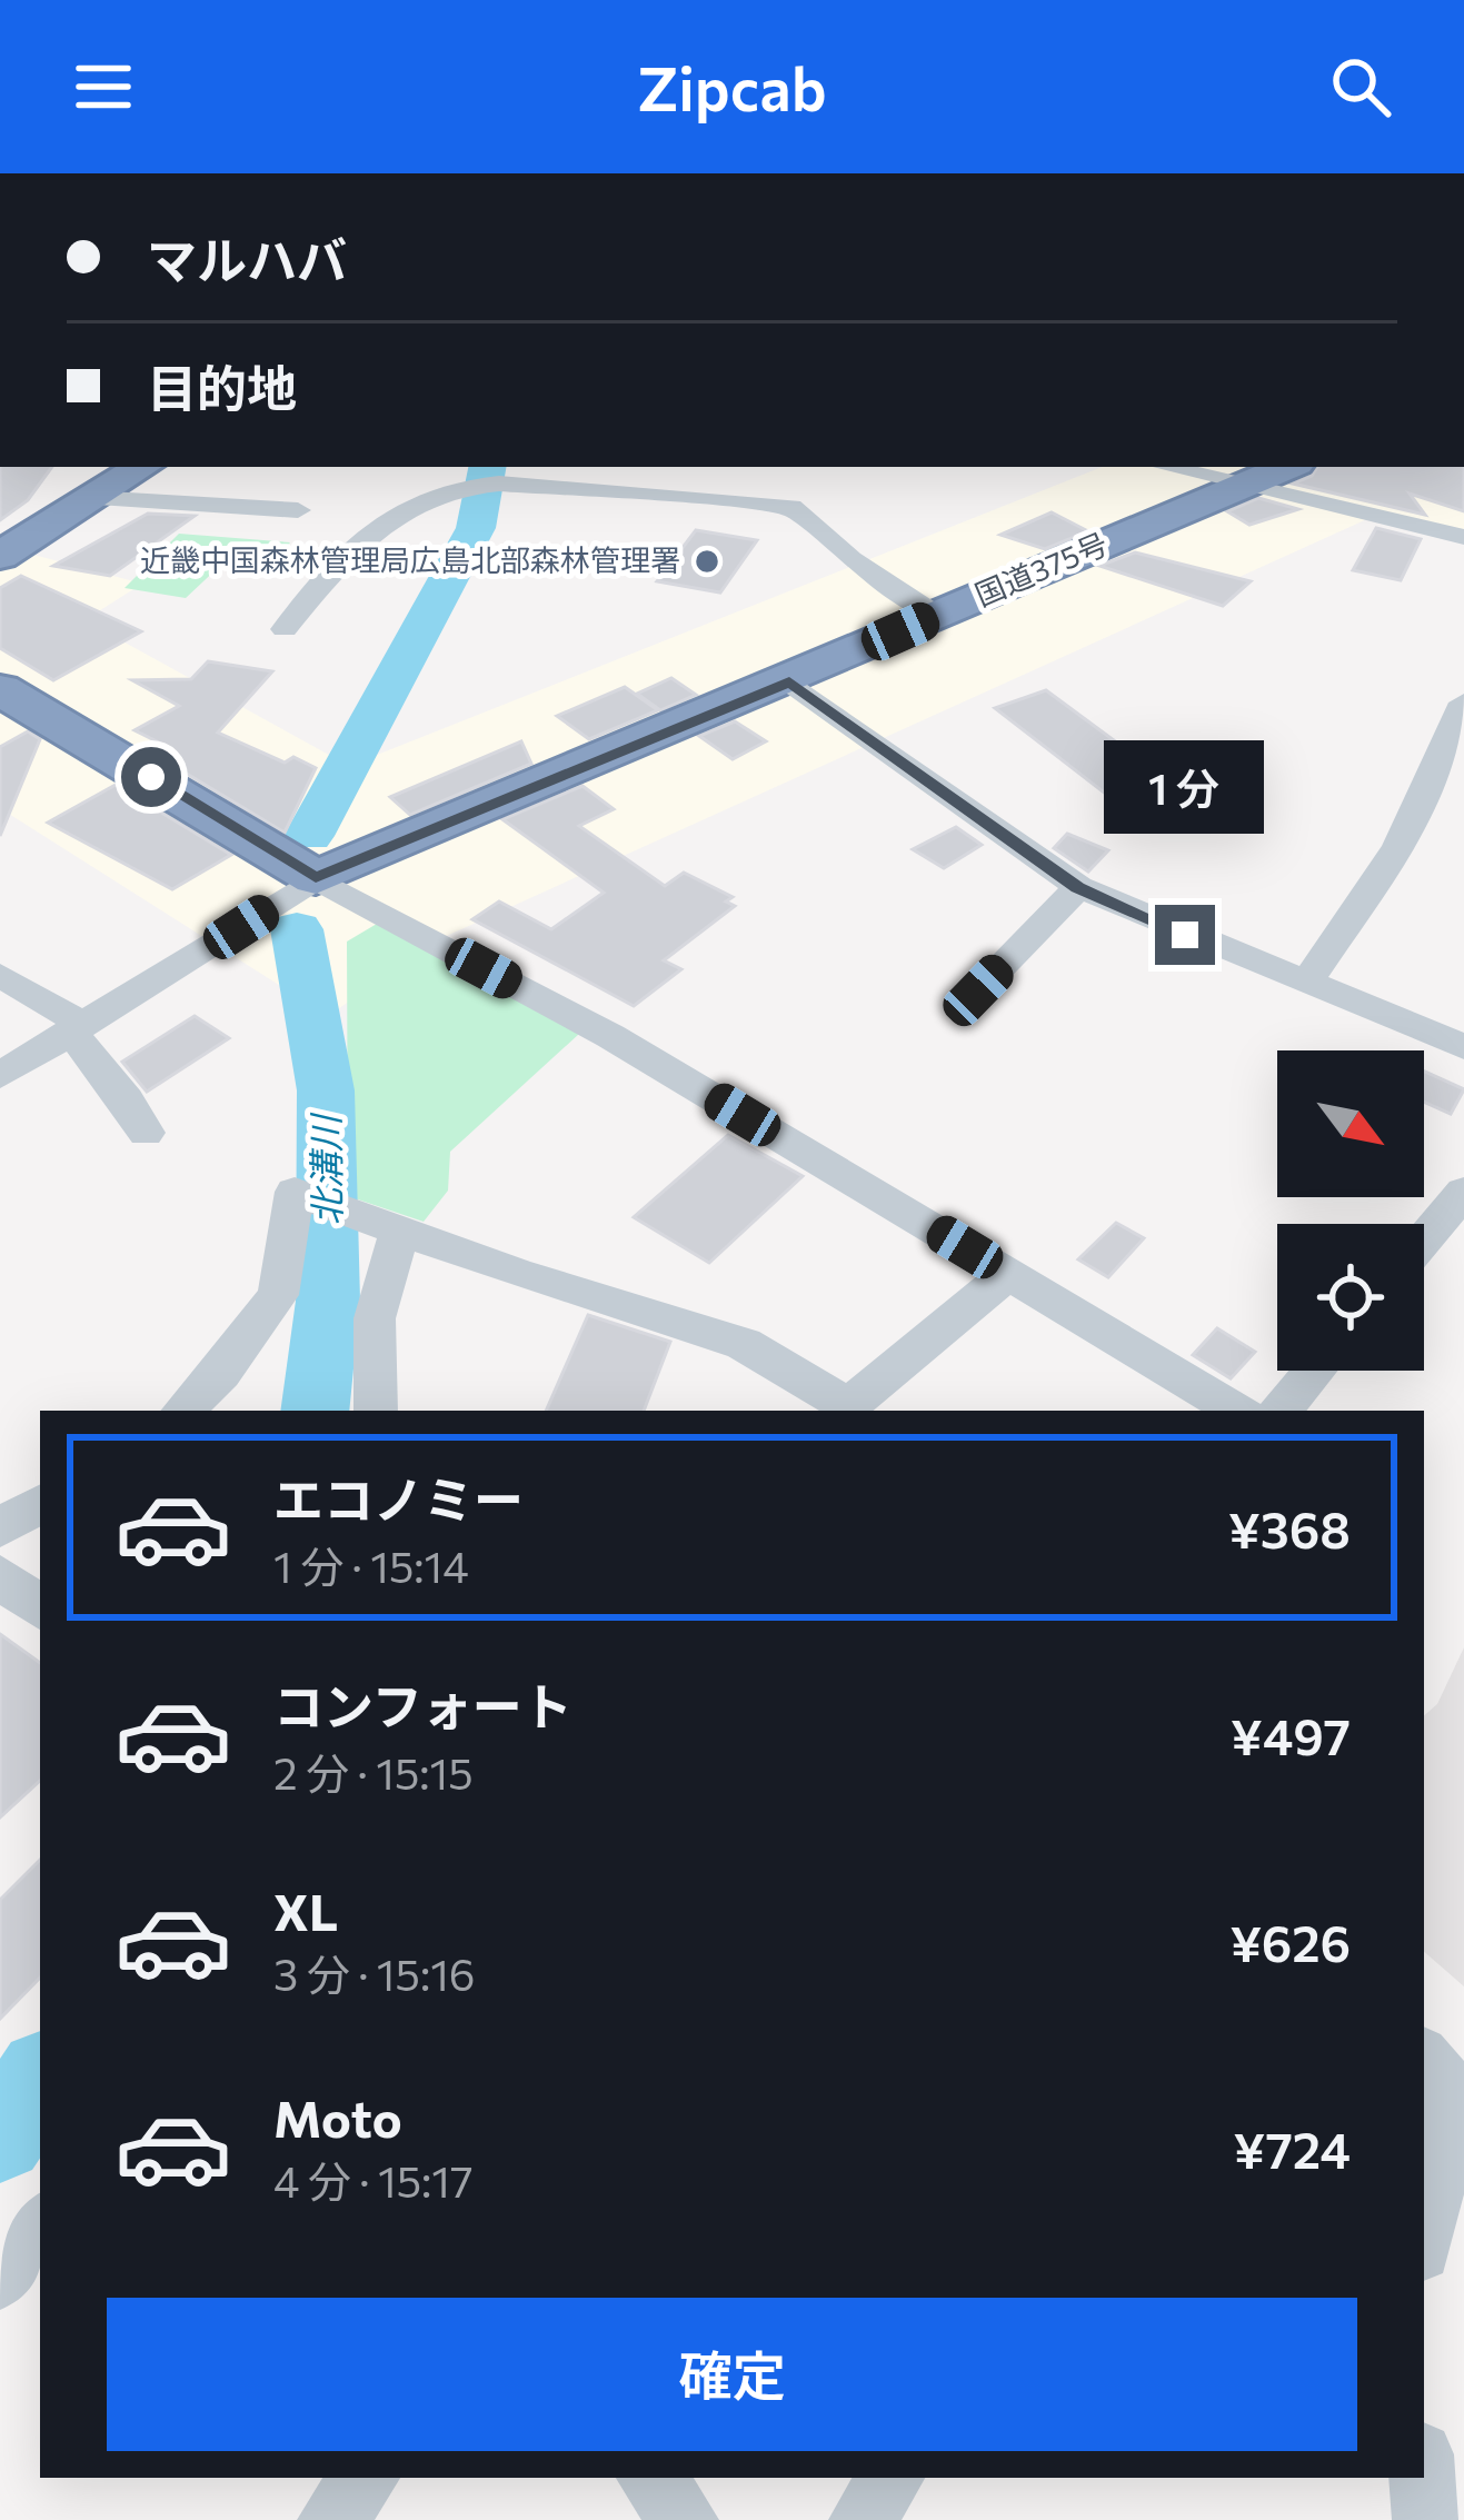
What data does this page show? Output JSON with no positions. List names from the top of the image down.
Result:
{
  "streets": {
    "highway": ["国道375号"]
  },
  "water": ["北溝川"],
  "places": ["近畿中国森林管理局広島北部森林管理署"],
  "north": "bottom right",
  "page": {
    "header": "Zipcab",
    "banner": ["マルハバ", "目的地"],
    "bubble": "1 分",
    "list": [
      {
        "name": "エコノミー",
        "note": "1 分 · 15:14",
        "value": "¥368"
      },
      {
        "name": "コンフォート",
        "note": "2 分 · 15:15",
        "value": "¥497"
      },
      {
        "name": "XL",
        "note": "3 分 · 15:16",
        "value": "¥626"
      },
      {
        "name": "Moto",
        "note": "4 分 · 15:17",
        "value": "¥724"
      }
    ],
    "buttons": "確定"
  }
}
